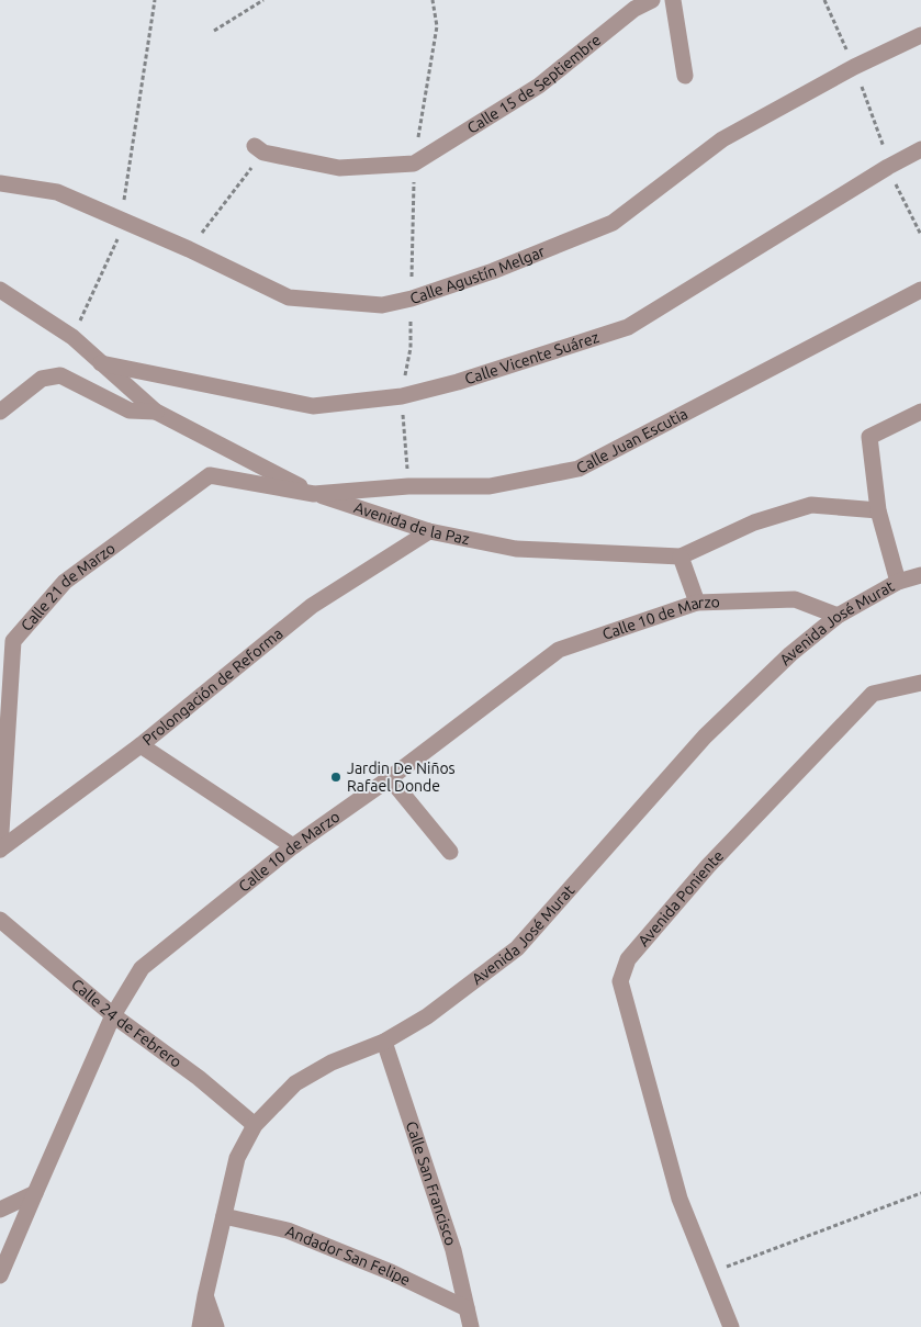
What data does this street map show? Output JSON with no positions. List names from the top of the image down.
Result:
{
  "streets": {
    "street": [
      "Calle 15 de Septiembre",
      "Calle Agustín Melgar",
      "Calle Vicente Suárez",
      "Calle Juan Escutia",
      "Avenida de la Paz",
      "Calle 21 de Marzo",
      "Calle 10 de Marzo",
      "Avenida José Murat",
      "Prolongación de Reforma",
      "Avenida Poniente",
      "Calle 24 de Febrero",
      "Calle San Francisco",
      "Andador San Felipe"
    ]
  },
  "crossings": [
    ["Calle Vicente Suárez", "Avenida de la Paz"],
    ["Calle Juan Escutia", "Avenida de la Paz"],
    ["Calle Juan Escutia", "Calle 21 de Marzo"],
    ["Avenida de la Paz", "Calle 21 de Marzo"],
    ["Avenida de la Paz", "Prolongación de Reforma"],
    ["Calle 21 de Marzo", "Prolongación de Reforma"],
    ["Calle 10 de Marzo", "Avenida José Murat"],
    ["Calle 10 de Marzo", "Calle 24 de Febrero"],
    ["Avenida José Murat", "Calle 24 de Febrero"],
    ["Avenida José Murat", "Calle San Francisco"],
    ["Avenida José Murat", "Andador San Felipe"],
    ["Calle San Francisco", "Andador San Felipe"]
  ],
  "places": ["Jardin De Niños Rafael Donde"]
}
